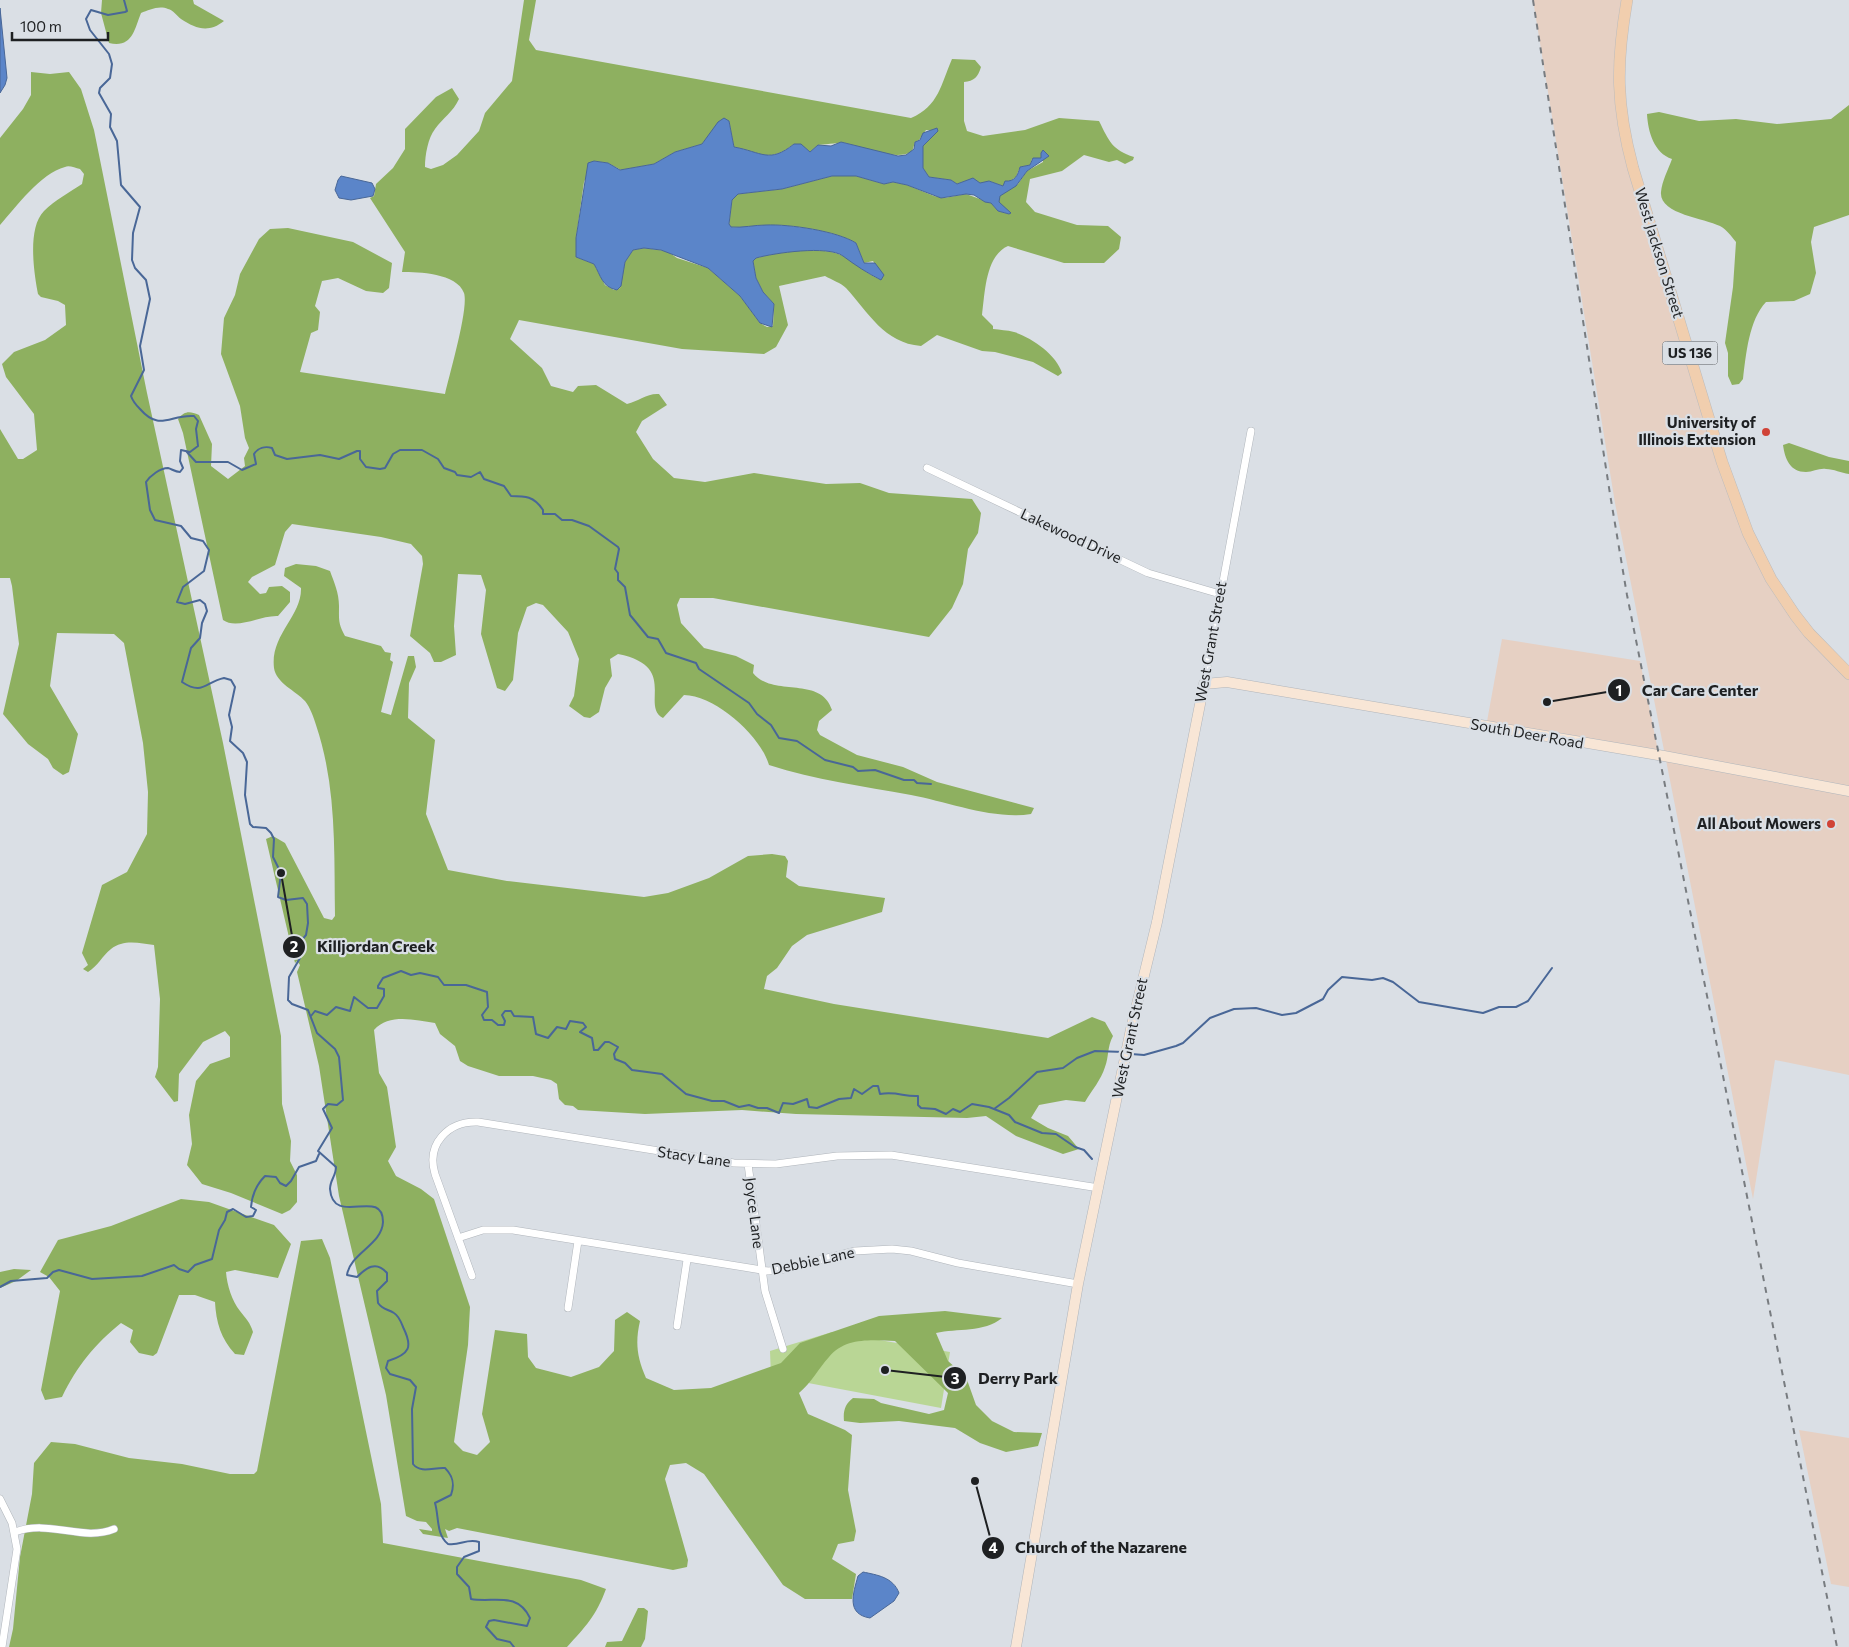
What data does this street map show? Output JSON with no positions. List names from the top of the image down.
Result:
{
  "streets": {
    "main road": [
      "West Jackson Street",
      "US 136",
      "West Grant Street",
      "South Deer Road"
    ],
    "street": [
      "Lakewood Drive",
      "Stacy Lane",
      "Joyce Lane",
      "Debbie Lane"
    ]
  },
  "crossings": [
    ["Lakewood Drive", "West Grant Street"],
    ["West Grant Street", "South Deer Road"],
    ["West Grant Street", "Stacy Lane"],
    ["West Grant Street", "Debbie Lane"],
    ["Stacy Lane", "Joyce Lane"],
    ["Stacy Lane", "Debbie Lane"],
    ["Joyce Lane", "Debbie Lane"]
  ],
  "places": [
    "University of Illinois Extension",
    "Car Care Center",
    "All About Mowers",
    "Killjordan Creek",
    "Derry Park",
    "Church of the Nazarene"
  ],
  "scale_bar": "100 m"
}
